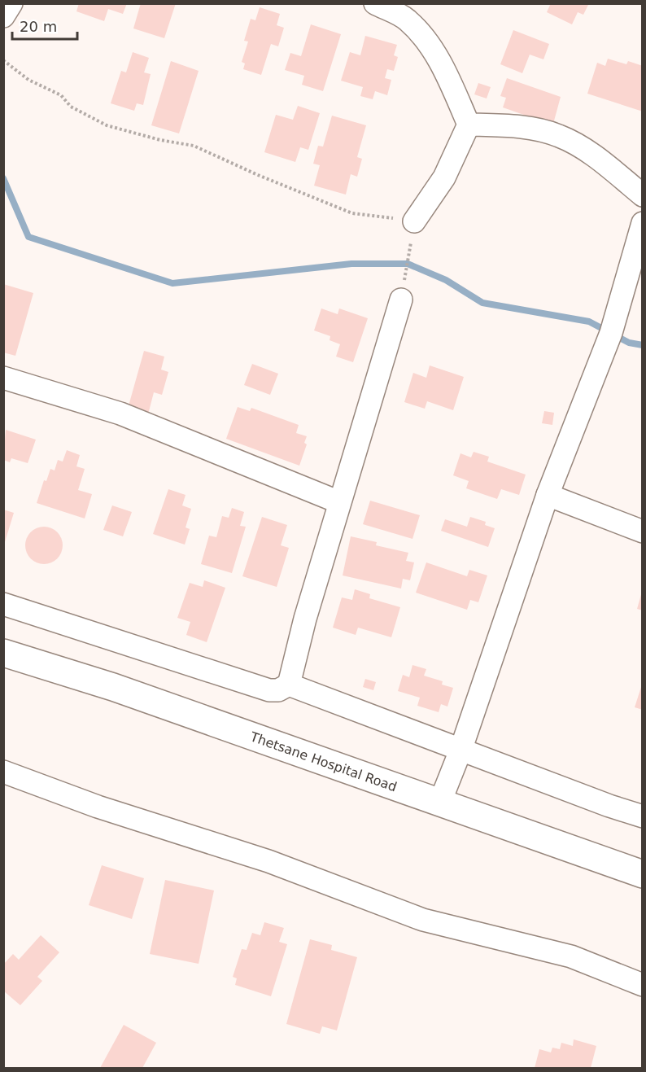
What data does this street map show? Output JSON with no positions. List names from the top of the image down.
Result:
{
  "streets": {
    "main road": ["Thetsane Hospital Road"]
  },
  "scale_bar": "20 m"
}
